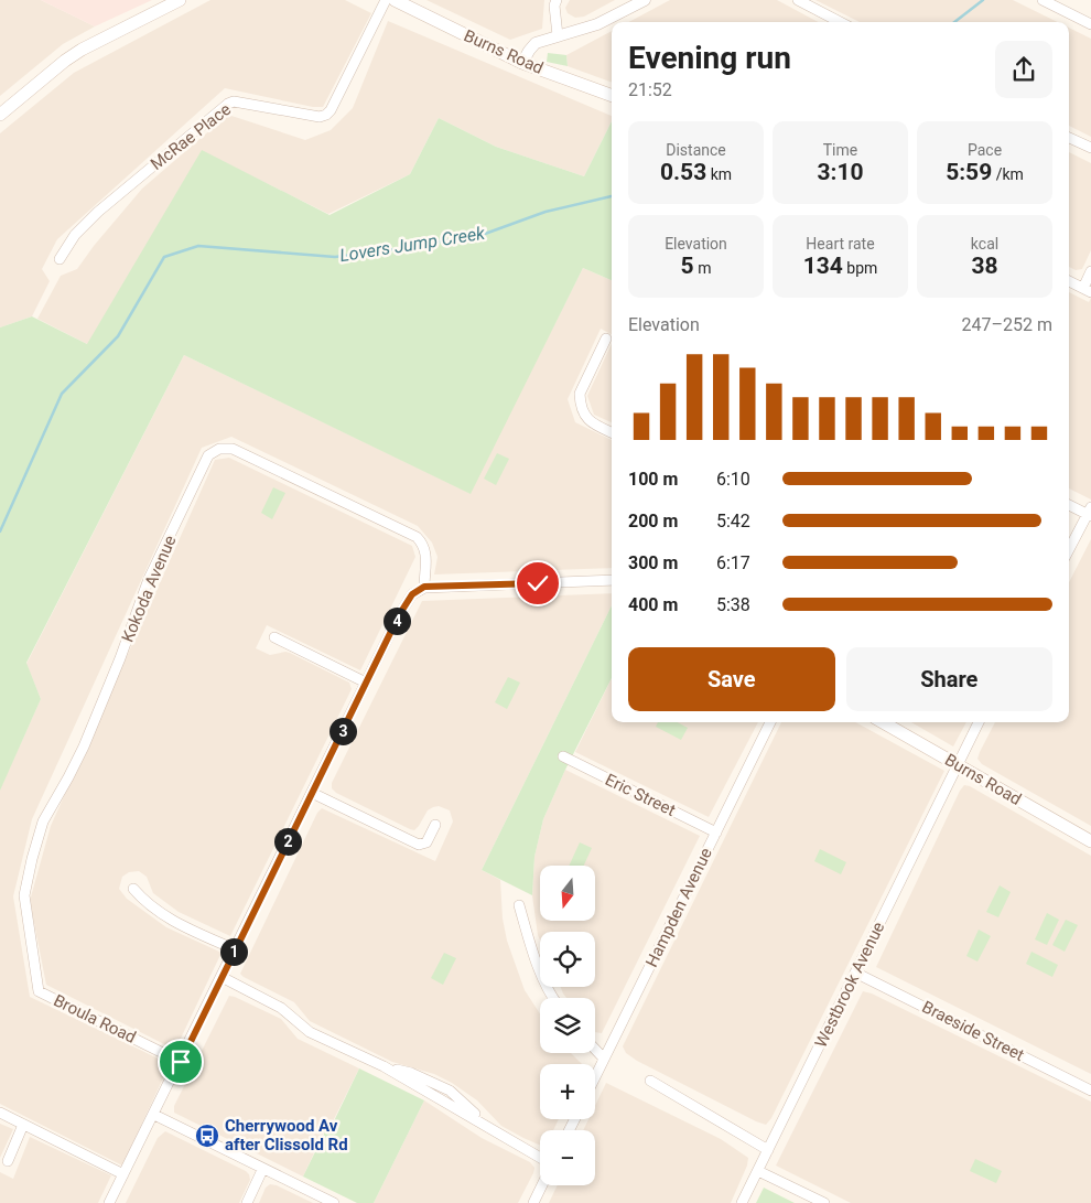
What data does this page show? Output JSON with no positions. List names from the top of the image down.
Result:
{
  "streets": {
    "main road": ["Burns Road"],
    "street": [
      "McRae Place",
      "Kokoda Avenue",
      "Eric Street",
      "Hampden Avenue",
      "Westbrook Avenue",
      "Broula Road",
      "Braeside Street"
    ]
  },
  "crossings": [
    ["Burns Road", "Westbrook Avenue"],
    ["Kokoda Avenue", "Broula Road"],
    ["Eric Street", "Hampden Avenue"],
    ["Westbrook Avenue", "Braeside Street"]
  ],
  "water": ["Lovers Jump Creek"],
  "places": {
    "bus stop": ["Cherrywood Av after Clissold Rd"]
  },
  "north": "bottom",
  "page": {
    "heading": ["Evening run", "21:52"],
    "stats": [
      ["Distance", "0.53 km"],
      ["Time", "3:10"],
      ["Pace", "5:59 /km"],
      ["Elevation", "5 m"],
      ["Heart rate", "134 bpm"],
      ["kcal", "38"]
    ],
    "chart": ["Elevation", "247–252 m"],
    "list": [
      {
        "name": "100 m",
        "note": "6:10"
      },
      {
        "name": "200 m",
        "note": "5:42"
      },
      {
        "name": "300 m",
        "note": "6:17"
      },
      {
        "name": "400 m",
        "note": "5:38"
      }
    ],
    "pins": [
      "4",
      "3",
      "2",
      "1"
    ],
    "buttons": ["Save", "Share"],
    "map_buttons": ["+", "−"]
  }
}
